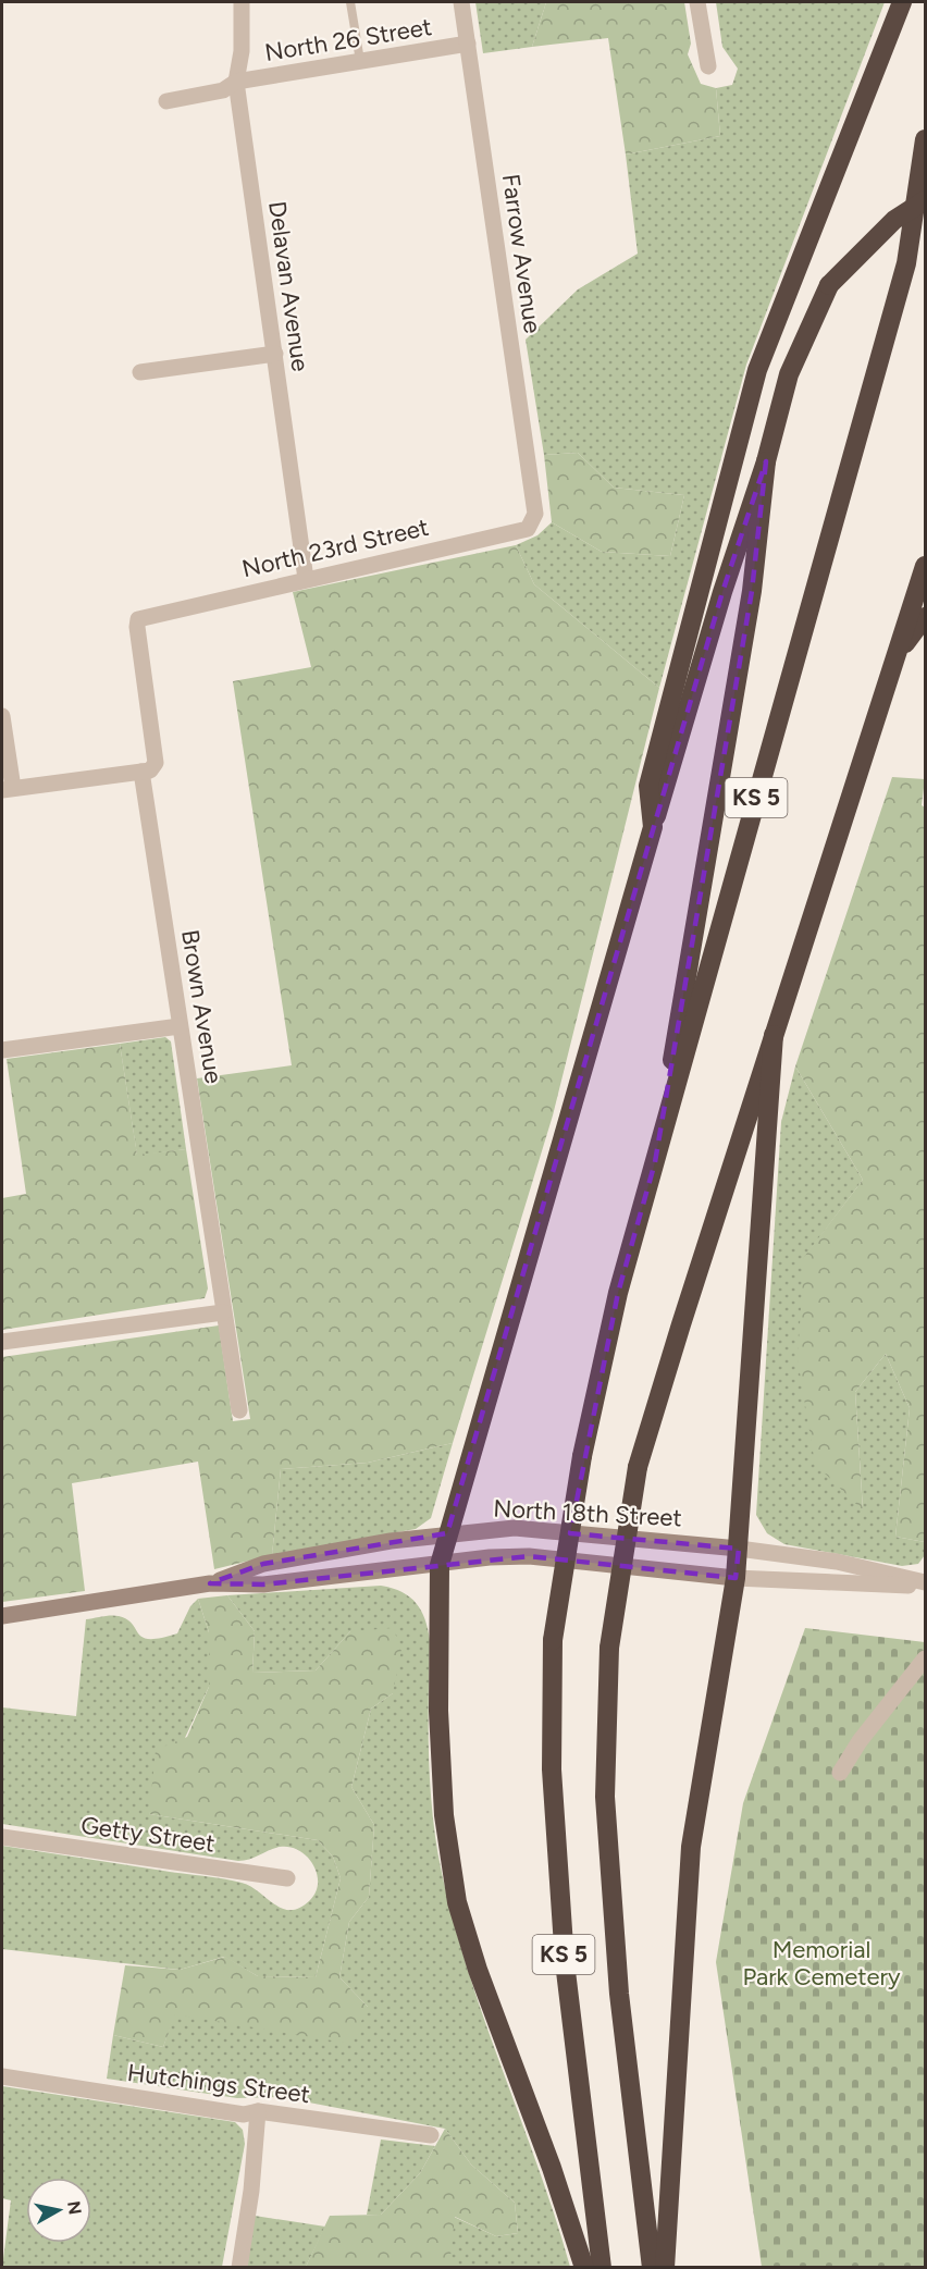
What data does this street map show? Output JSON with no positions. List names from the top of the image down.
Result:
{
  "streets": {
    "highway": ["KS 5"],
    "main road": ["North 18th Street"],
    "street": [
      "North 26 Street",
      "Farrow Avenue",
      "Delavan Avenue",
      "North 23rd Street",
      "Brown Avenue",
      "Getty Street",
      "Hutchings Street"
    ]
  },
  "crossings": [
    ["North 26 Street", "Farrow Avenue"],
    ["North 26 Street", "Delavan Avenue"],
    ["Farrow Avenue", "North 23rd Street"],
    ["Delavan Avenue", "North 23rd Street"],
    ["North 23rd Street", "Brown Avenue"]
  ],
  "parks": ["Memorial Park Cemetery"],
  "north": "right"
}
